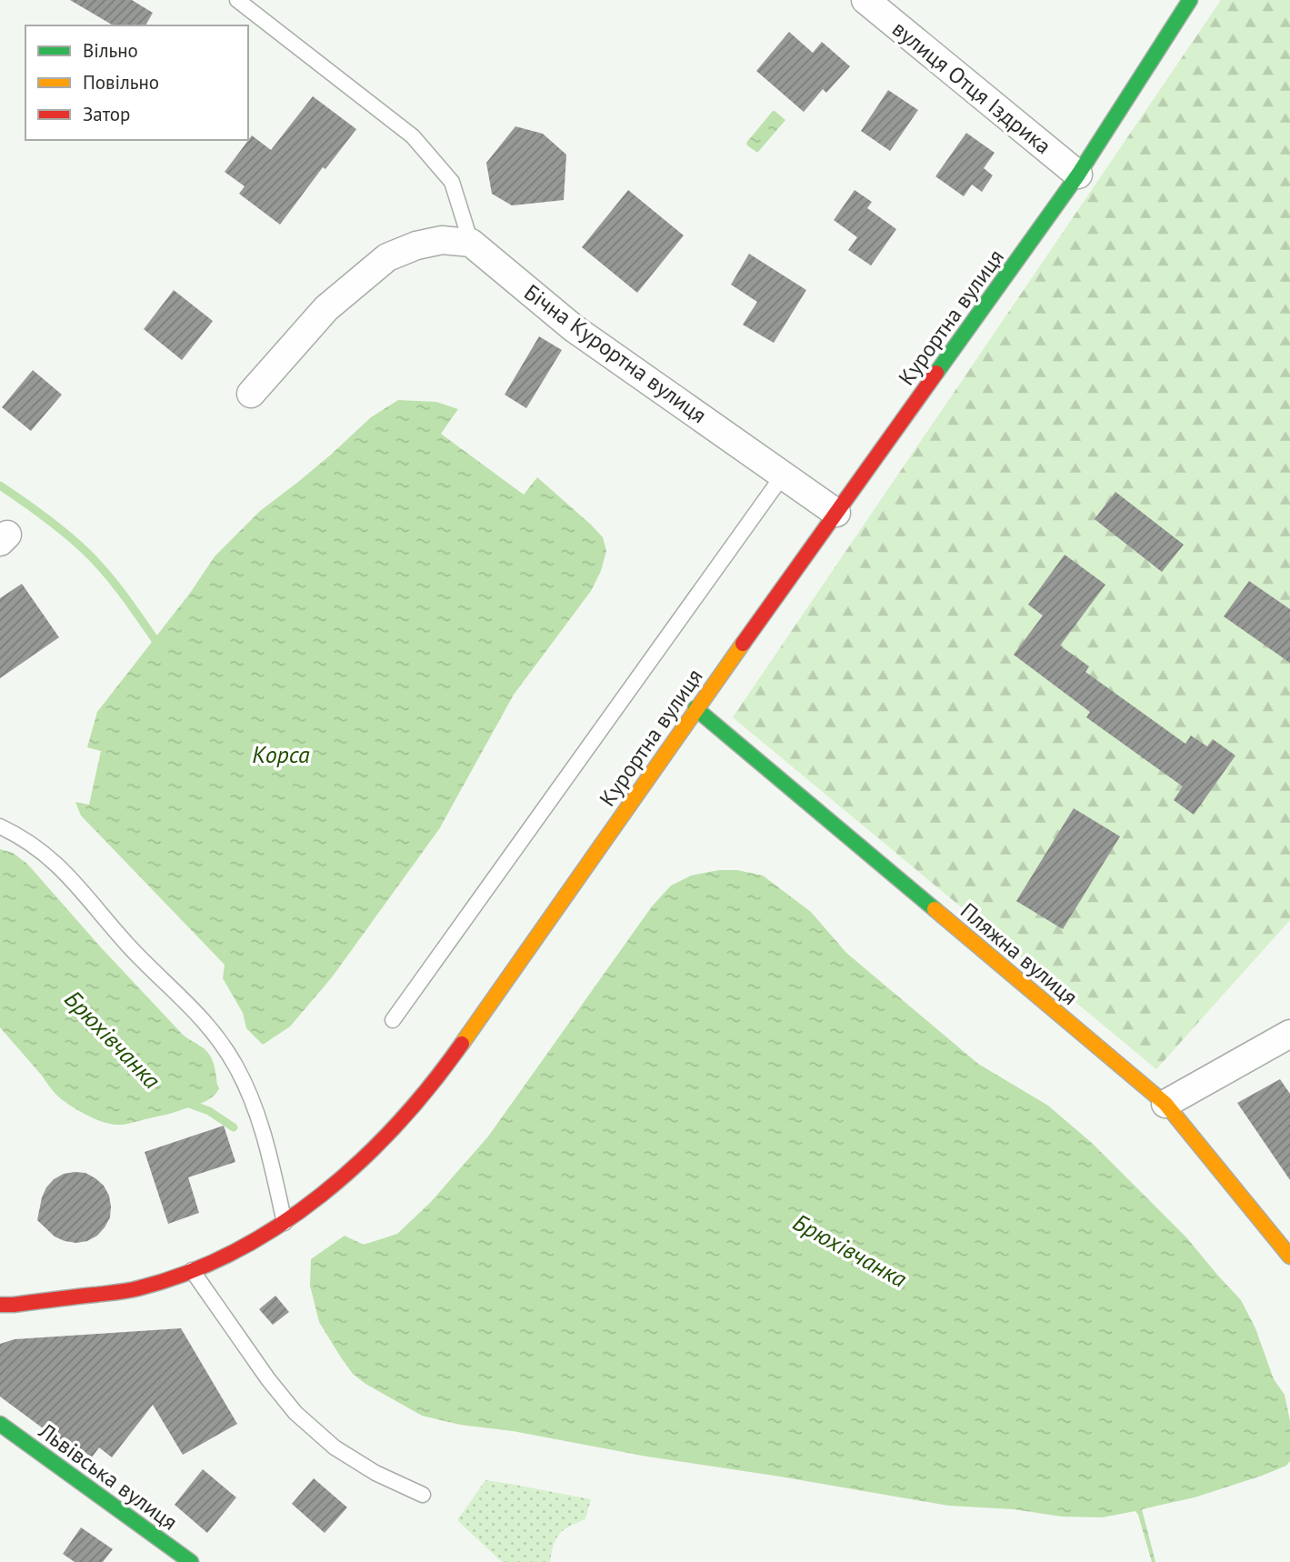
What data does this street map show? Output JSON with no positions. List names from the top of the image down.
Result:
{
  "streets": {
    "main road": ["Курортна вулиця", "Пляжна вулиця", "Львівська вулиця"],
    "street": ["вулиця Отця Іздрика", "Бічна Курортна вулиця"]
  },
  "crossings": [
    ["вулиця Отця Іздрика", "Курортна вулиця"],
    ["Курортна вулиця", "Бічна Курортна вулиця"],
    ["Курортна вулиця", "Пляжна вулиця"]
  ],
  "water": ["Корса", "Брюхівчанка"],
  "legend": ["Вільно", "Повільно", "Затор"]
}
